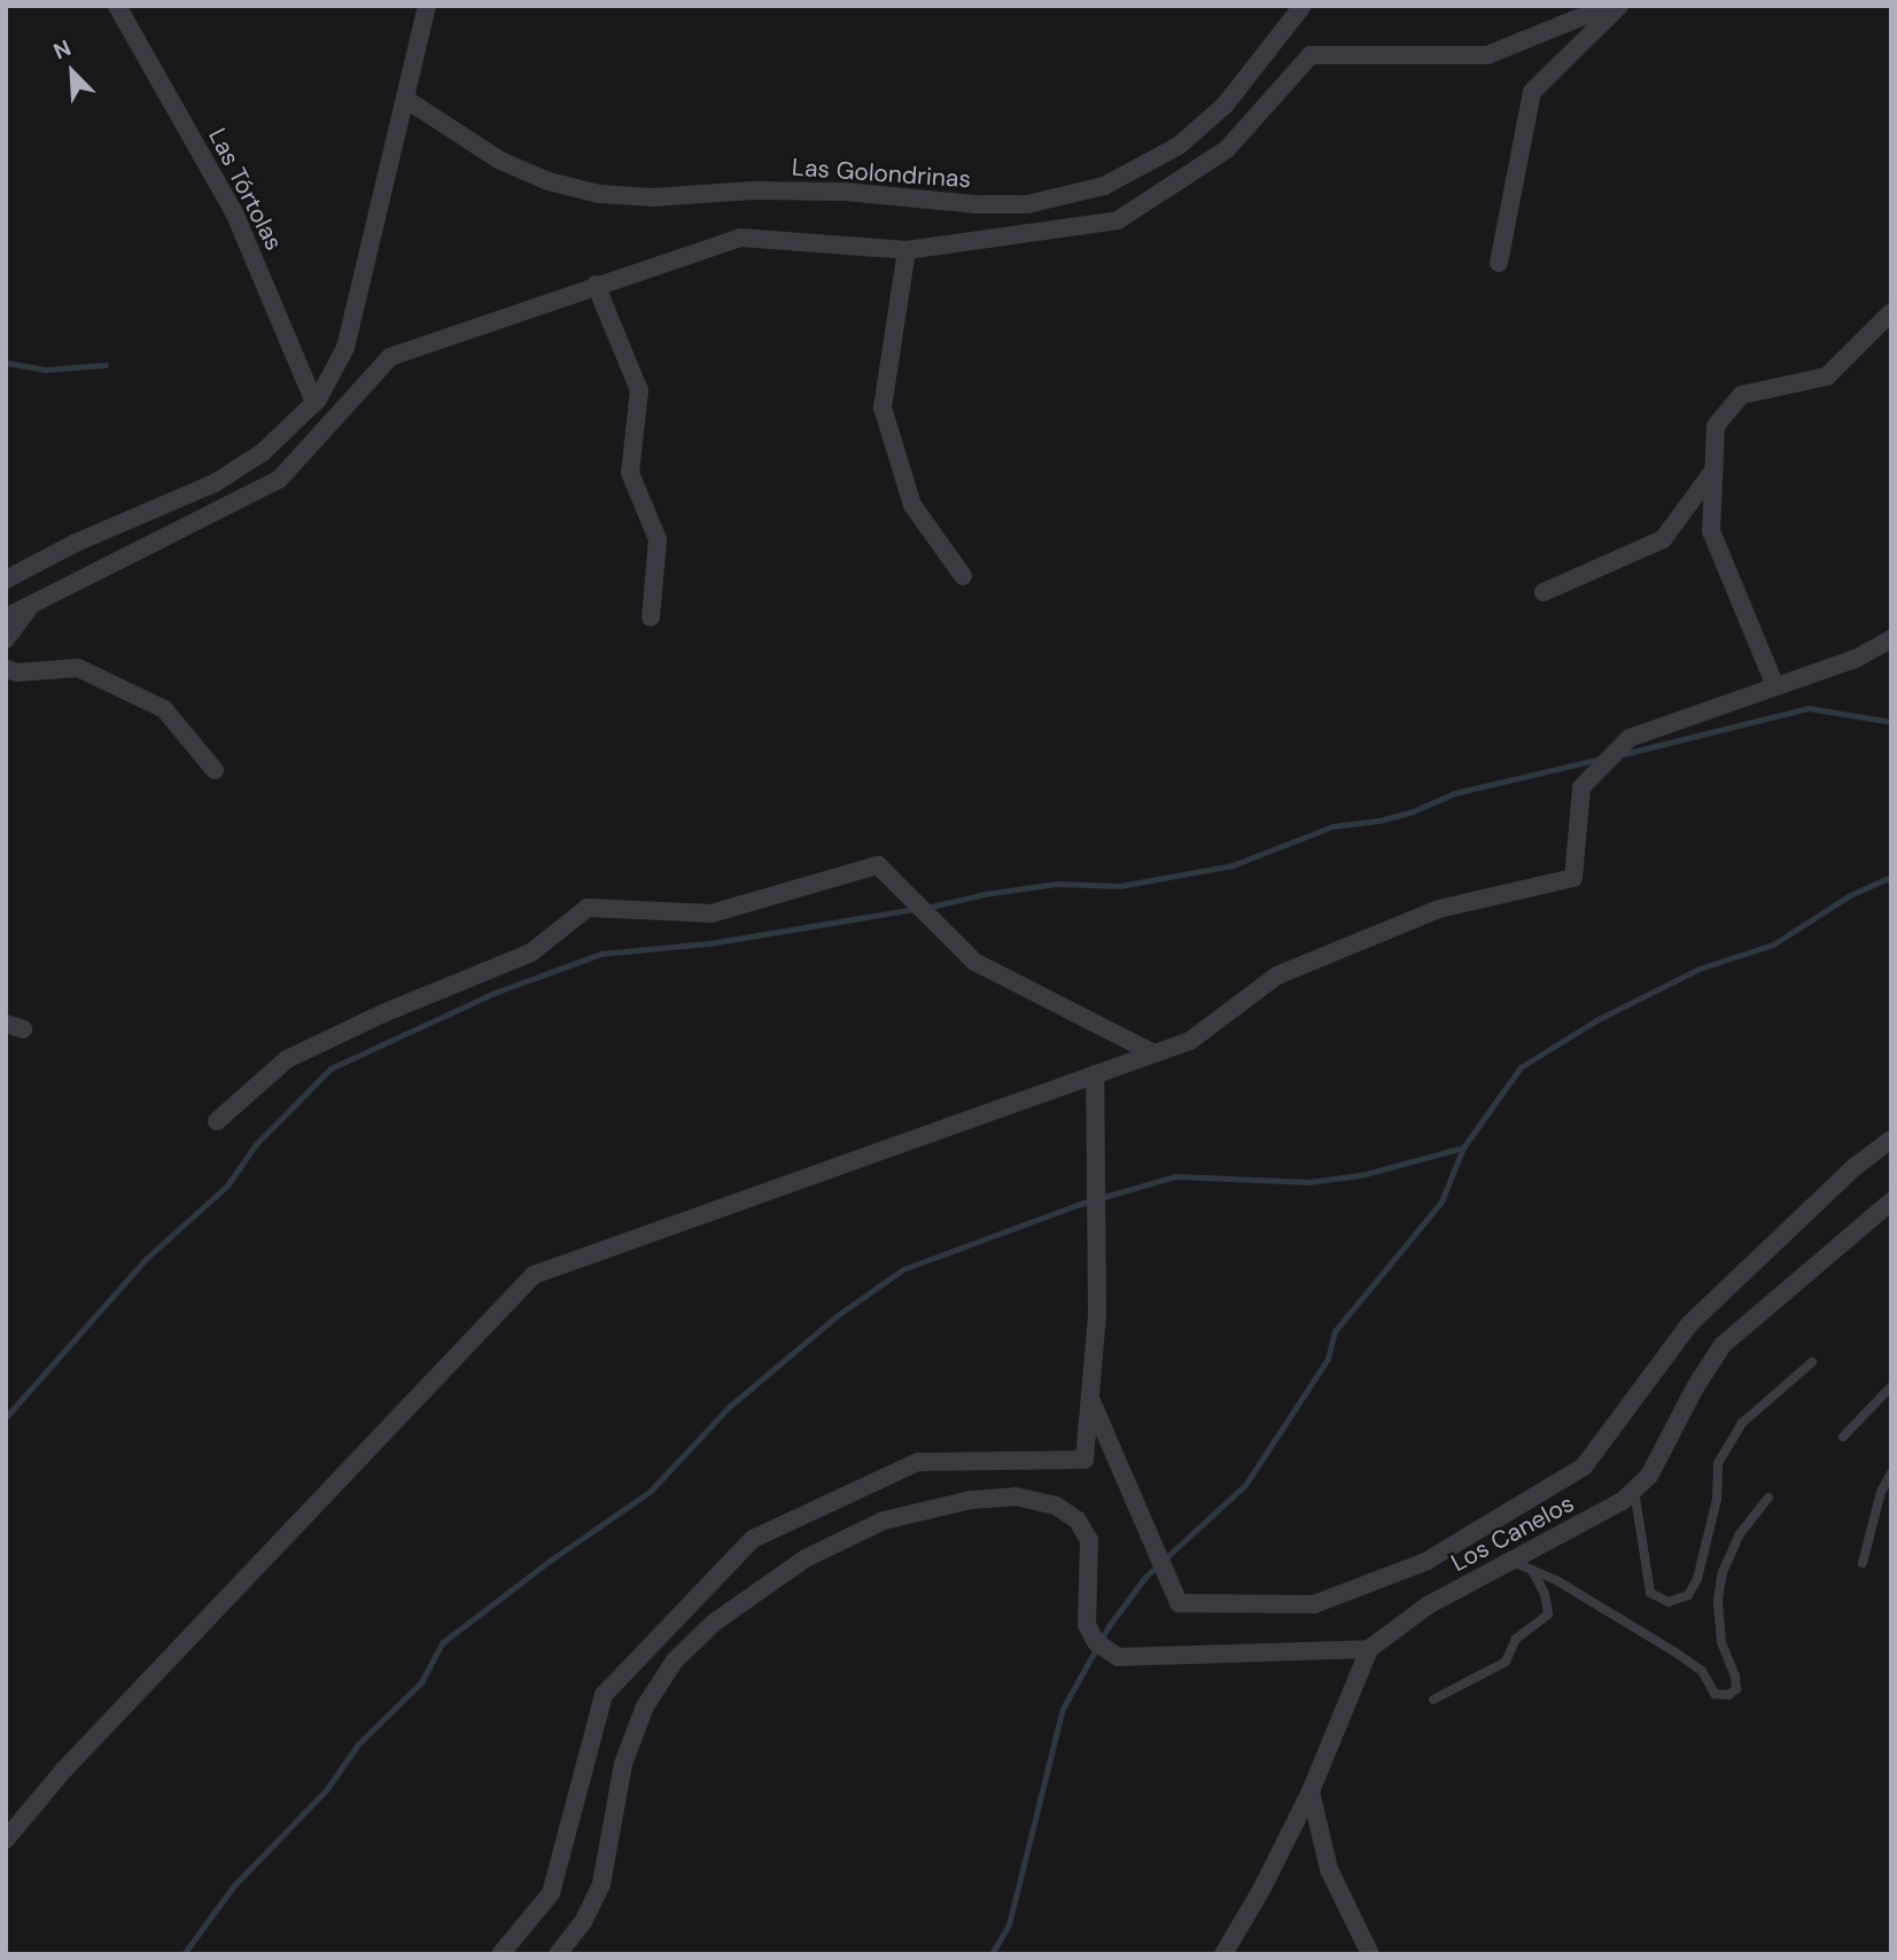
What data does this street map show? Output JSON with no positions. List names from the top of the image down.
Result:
{
  "streets": {
    "street": ["Las Golondrinas", "Las Tórtolas", "Los Canelos"]
  },
  "north": "top left"
}
